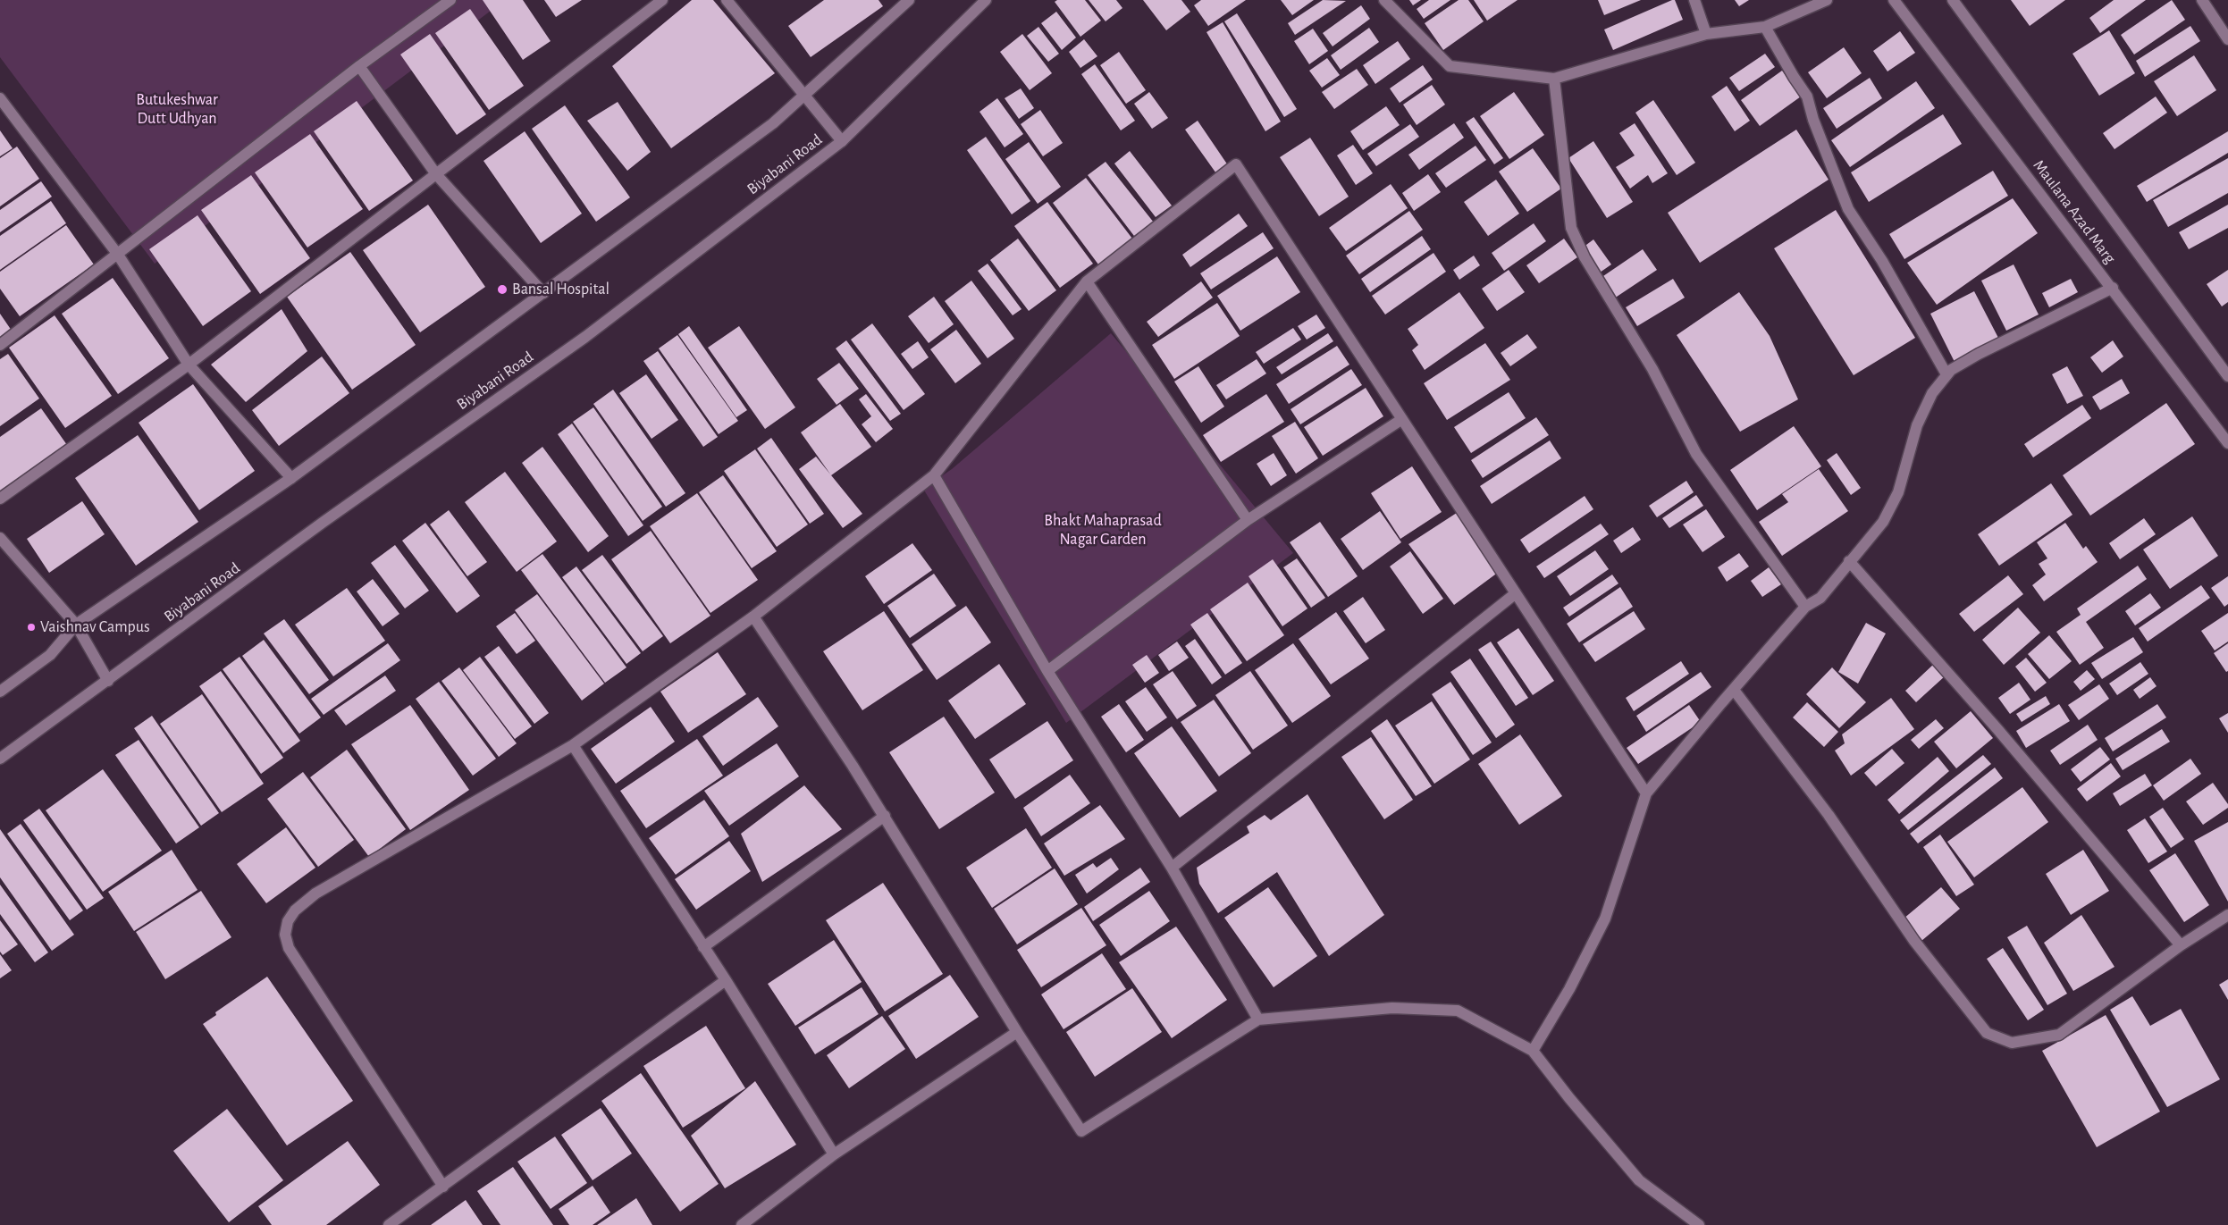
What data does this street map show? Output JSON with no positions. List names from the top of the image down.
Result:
{
  "streets": {
    "street": ["Biyabani Road", "Maulana Azad Marg"]
  },
  "parks": ["Butukeshwar Dutt Udhyan", "Bhakt Mahaprasad Nagar Garden"],
  "places": ["Bansal Hospital", "Vaishnav Campus"]
}
